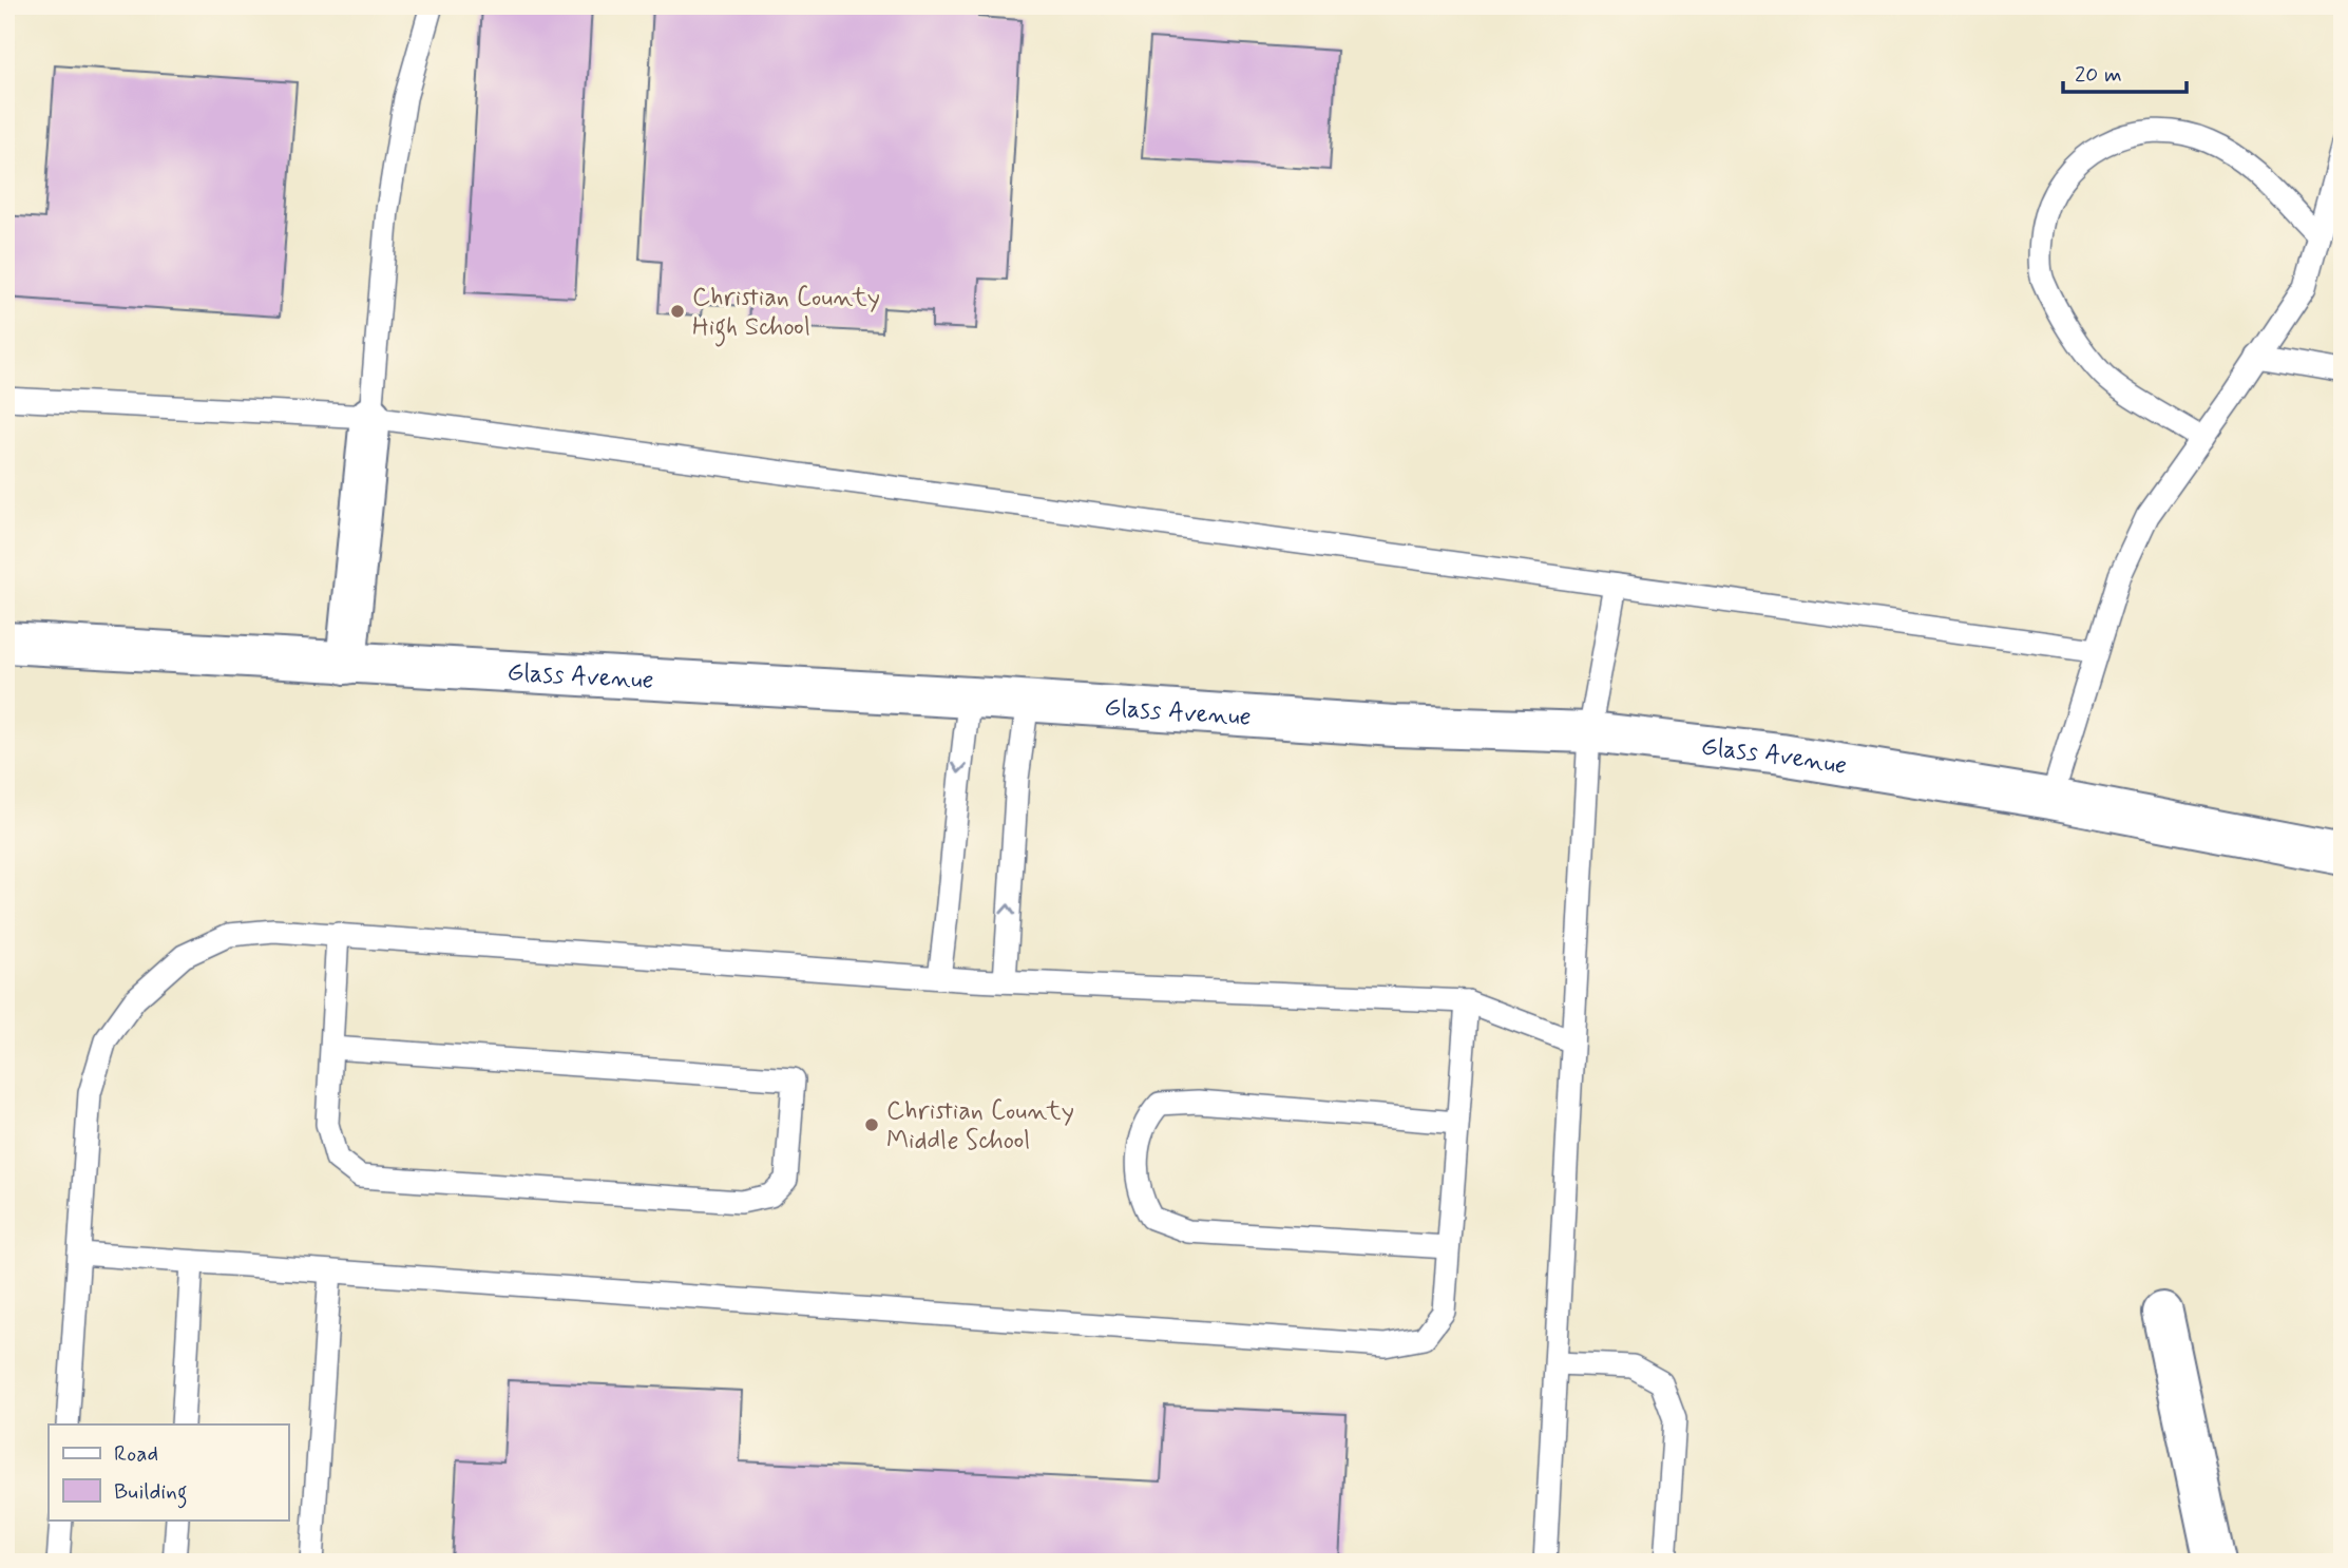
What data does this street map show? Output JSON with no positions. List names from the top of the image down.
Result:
{
  "streets": {
    "street": ["Glass Avenue"]
  },
  "places": ["Christian County High School", "Christian County Middle School"],
  "legend": ["Road", "Building"],
  "scale_bar": "20 m"
}
